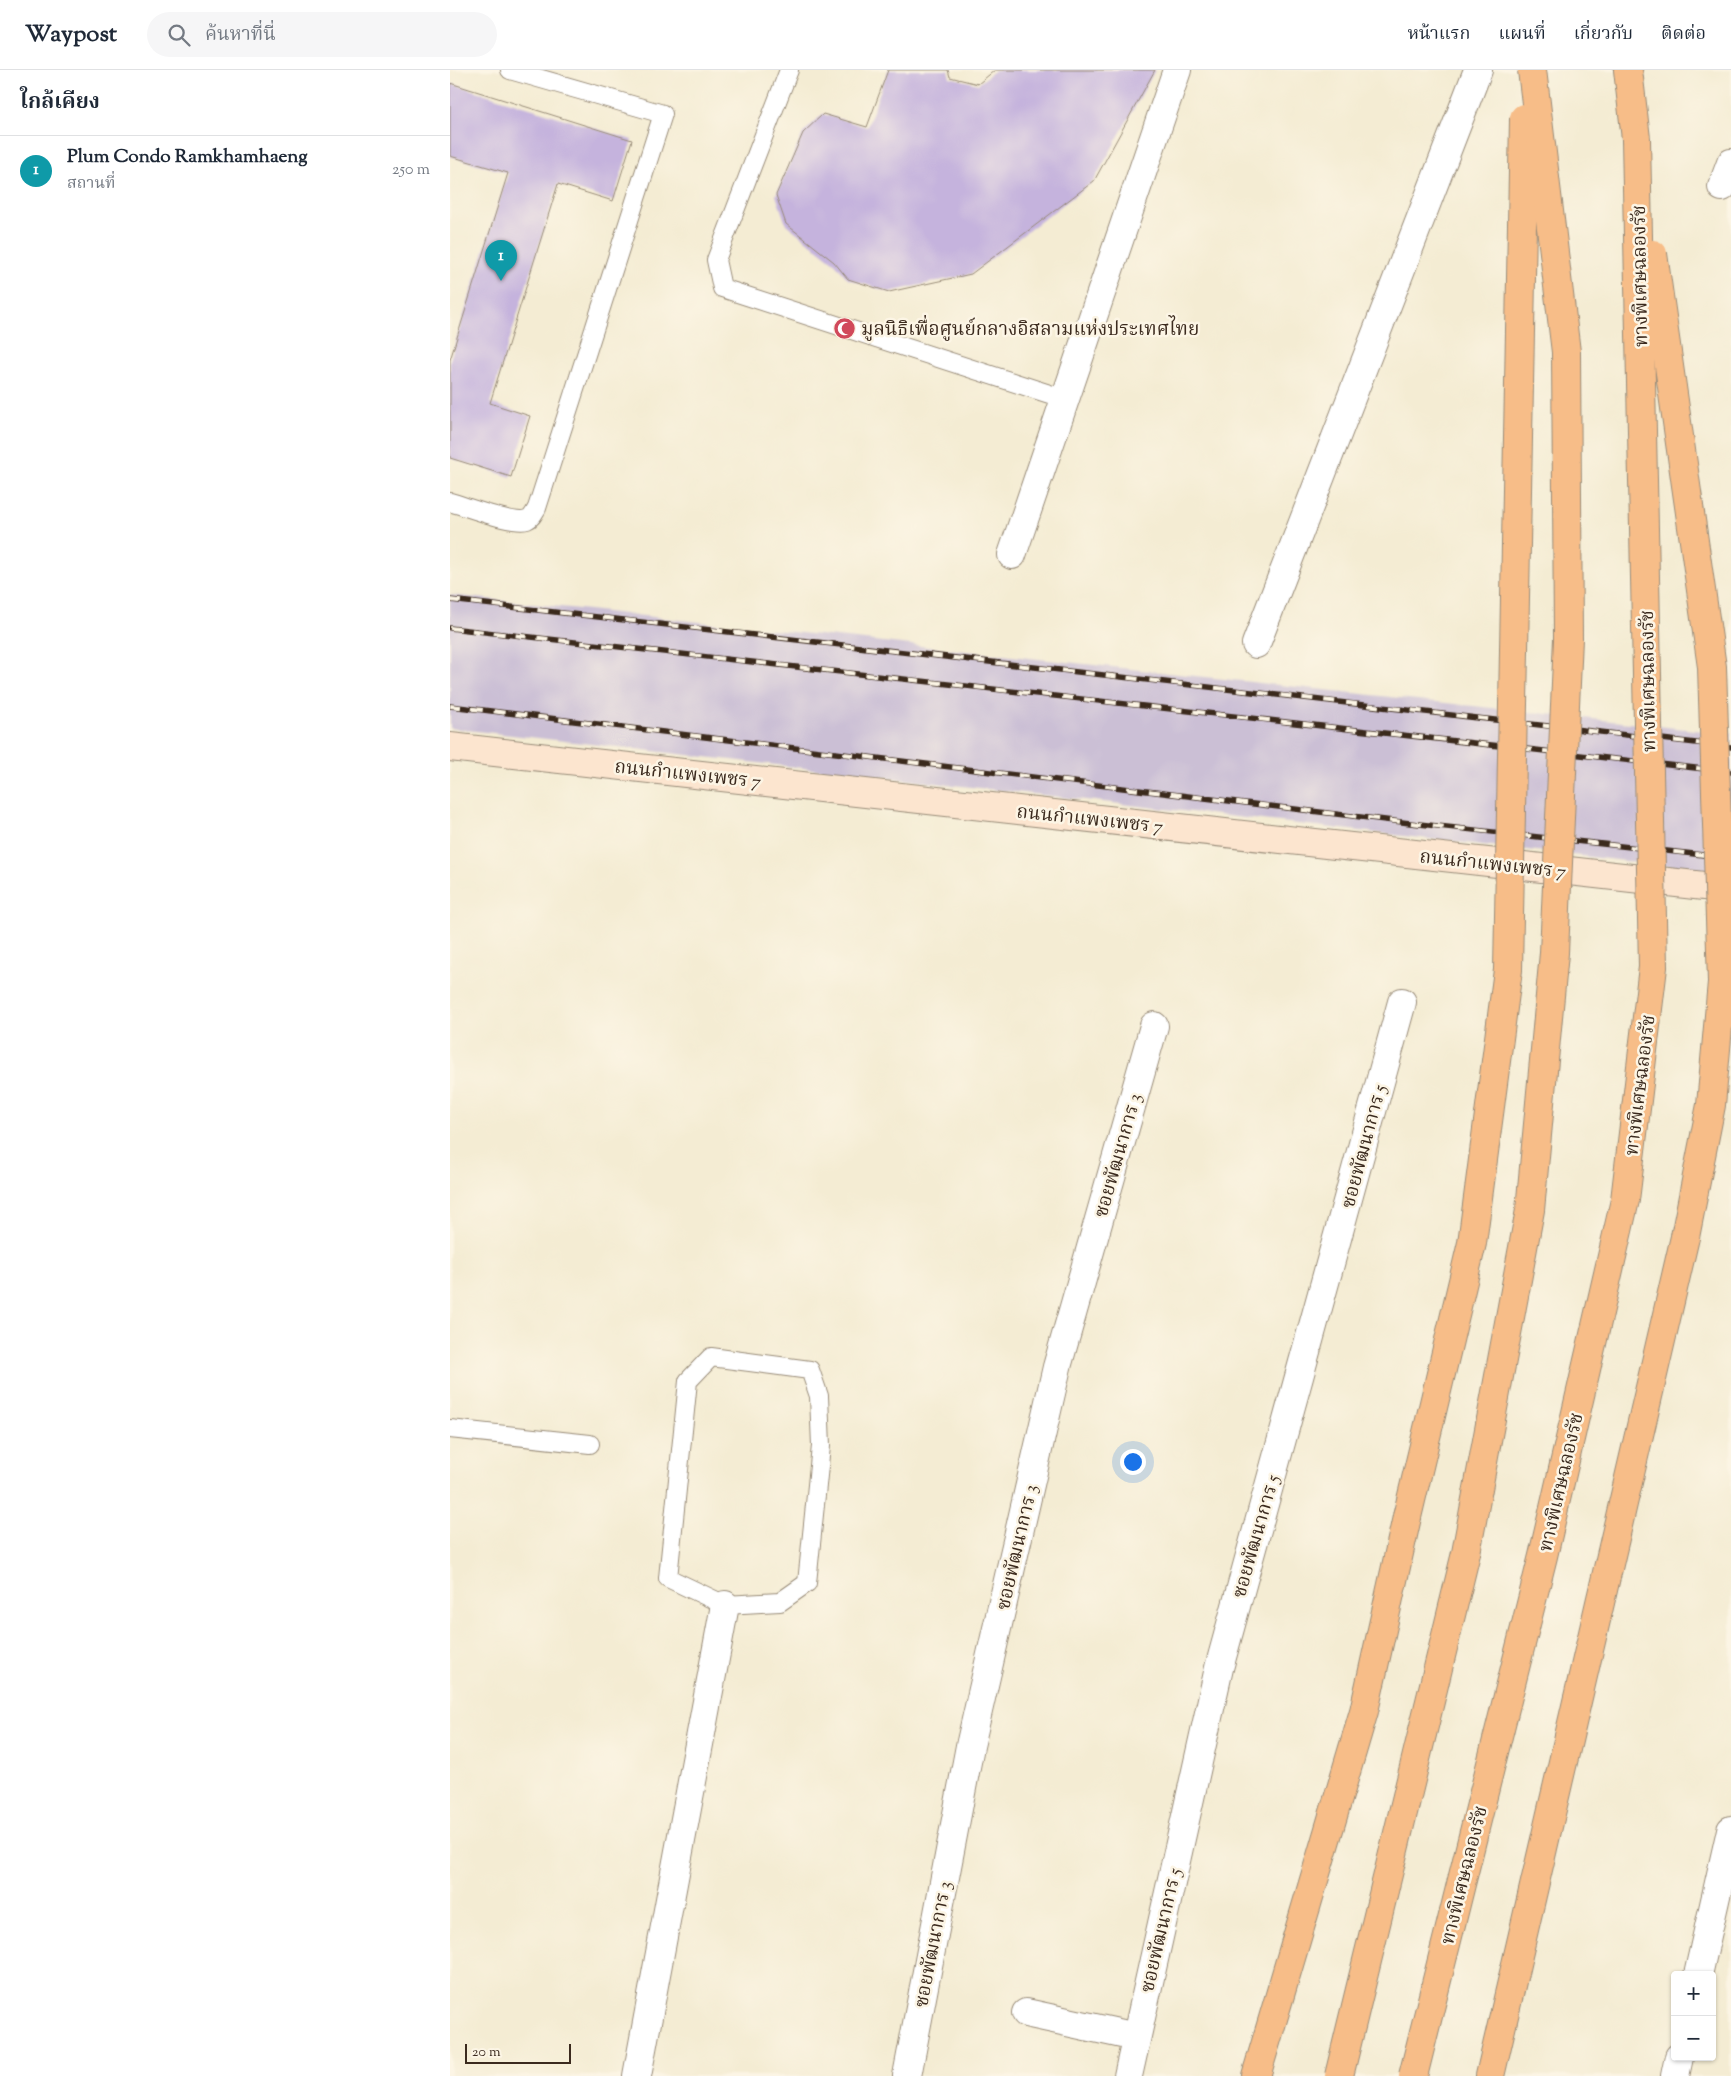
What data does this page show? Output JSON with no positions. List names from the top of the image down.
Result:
{
  "streets": {
    "highway": ["ทางพิเศษฉลองรัช"],
    "street": ["ถนนกำแพงเพชร 7", "ซอยพัฒนาการ 5", "ซอยพัฒนาการ 3"]
  },
  "places": {
    "mosque": ["มูลนิธิเพื่อศูนย์กลางอิสลามแห่งประเทศไทย"]
  },
  "scale_bar": "20 m",
  "page": {
    "header": "Waypost",
    "search": "ค้นหาที่นี่",
    "nav": [
      "หน้าแรก",
      "แผนที่",
      "เกี่ยวกับ",
      "ติดต่อ"
    ],
    "heading": "ใกล้เคียง",
    "list": [
      {
        "mark": "1",
        "name": "Plum Condo Ramkhamhaeng",
        "note": "สถานที่",
        "value": "250 m"
      }
    ],
    "pins": "1",
    "map_buttons": ["+", "−"],
    "scale": "20 m"
  }
}
